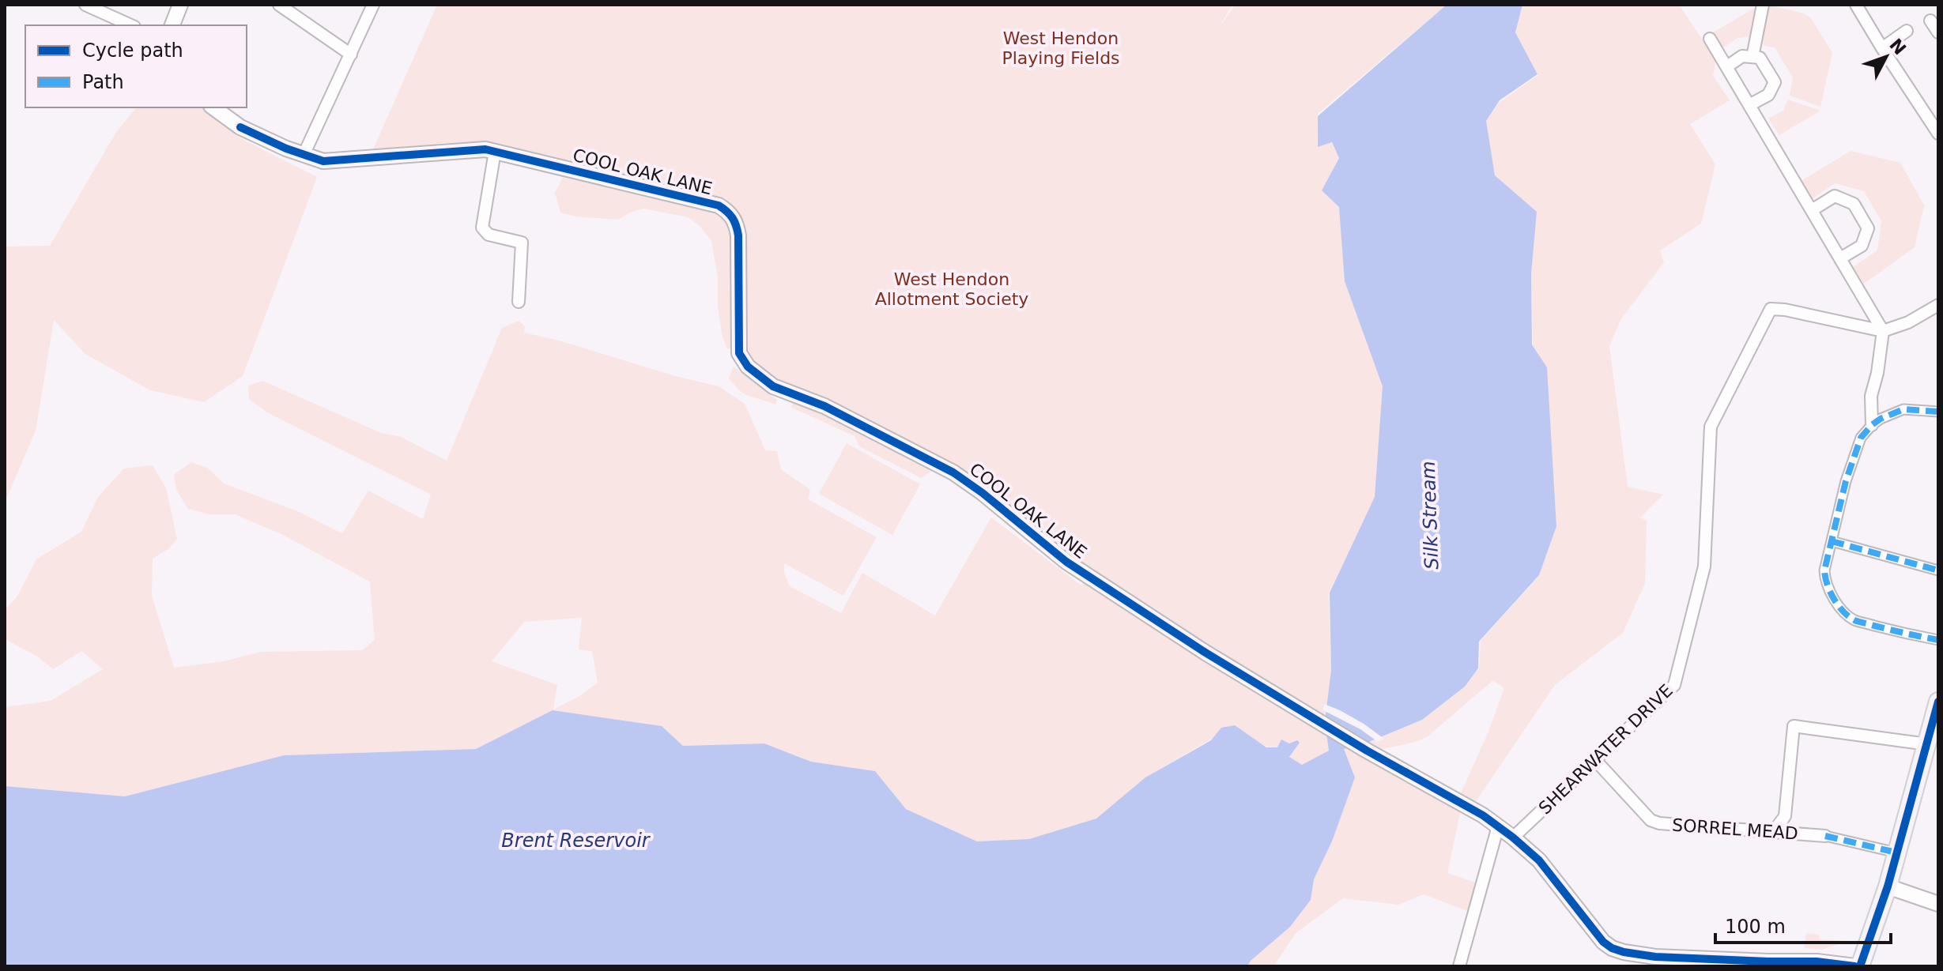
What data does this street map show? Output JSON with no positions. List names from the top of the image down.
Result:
{
  "streets": {
    "street": ["COOL OAK LANE", "SHEARWATER DRIVE", "SORREL MEAD"]
  },
  "crossings": [
    ["COOL OAK LANE", "SHEARWATER DRIVE"],
    ["SHEARWATER DRIVE", "SORREL MEAD"]
  ],
  "water": ["Silk Stream", "Brent Reservoir"],
  "parks": ["West Hendon Playing Fields", "West Hendon Allotment Society"],
  "legend": ["Cycle path", "Path"],
  "scale_bar": "100 m",
  "north": "top right"
}
